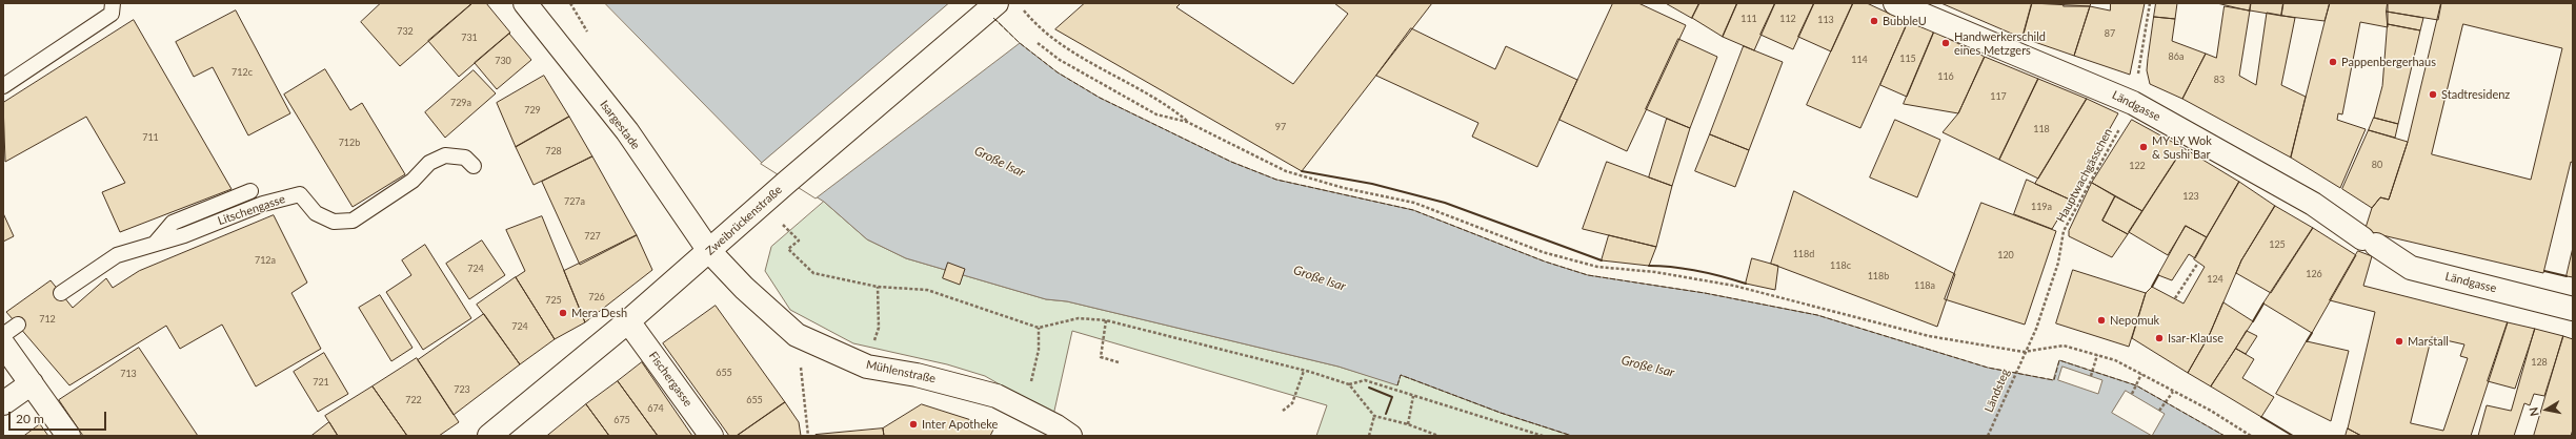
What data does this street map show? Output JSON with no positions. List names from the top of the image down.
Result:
{
  "streets": {
    "street": [
      "Ländgasse",
      "Isargestade",
      "Zweibrückenstraße",
      "Mühlenstraße",
      "Fischergasse"
    ],
    "lane": ["Litschengasse"],
    "path": ["Hauptwachgässchen", "Ländsteg"]
  },
  "crossings": [
    ["Ländgasse", "Hauptwachgässchen"],
    ["Isargestade", "Zweibrückenstraße"],
    ["Isargestade", "Mühlenstraße"],
    ["Hauptwachgässchen", "Ländsteg"],
    ["Zweibrückenstraße", "Mühlenstraße"],
    ["Zweibrückenstraße", "Fischergasse"]
  ],
  "water": ["Große Isar"],
  "places": [
    "BubbleU",
    "Handwerkerschild eines Metzgers",
    "Pappenbergerhaus",
    "Stadtresidenz",
    "MY LY Wok & Sushi Bar",
    "Mera Desh",
    "Nepomuk",
    "Isar-Klause",
    "Marstall",
    "Inter Apotheke"
  ],
  "house_numbers": [
    "111",
    "112",
    "113",
    "732",
    "87",
    "731",
    "86a",
    "115",
    "114",
    "730",
    "712c",
    "116",
    "83",
    "117",
    "729a",
    "729",
    "97",
    "118",
    "711",
    "712b",
    "728",
    "80",
    "122",
    "123",
    "727a",
    "119a",
    "727",
    "125",
    "118d",
    "120",
    "712a",
    "118c",
    "724",
    "126",
    "118b",
    "124",
    "118a",
    "726",
    "725",
    "712",
    "724",
    "128",
    "655",
    "713",
    "721",
    "723",
    "722",
    "655",
    "674",
    "675"
  ],
  "scale_bar": "20 m",
  "north": "left"
}
